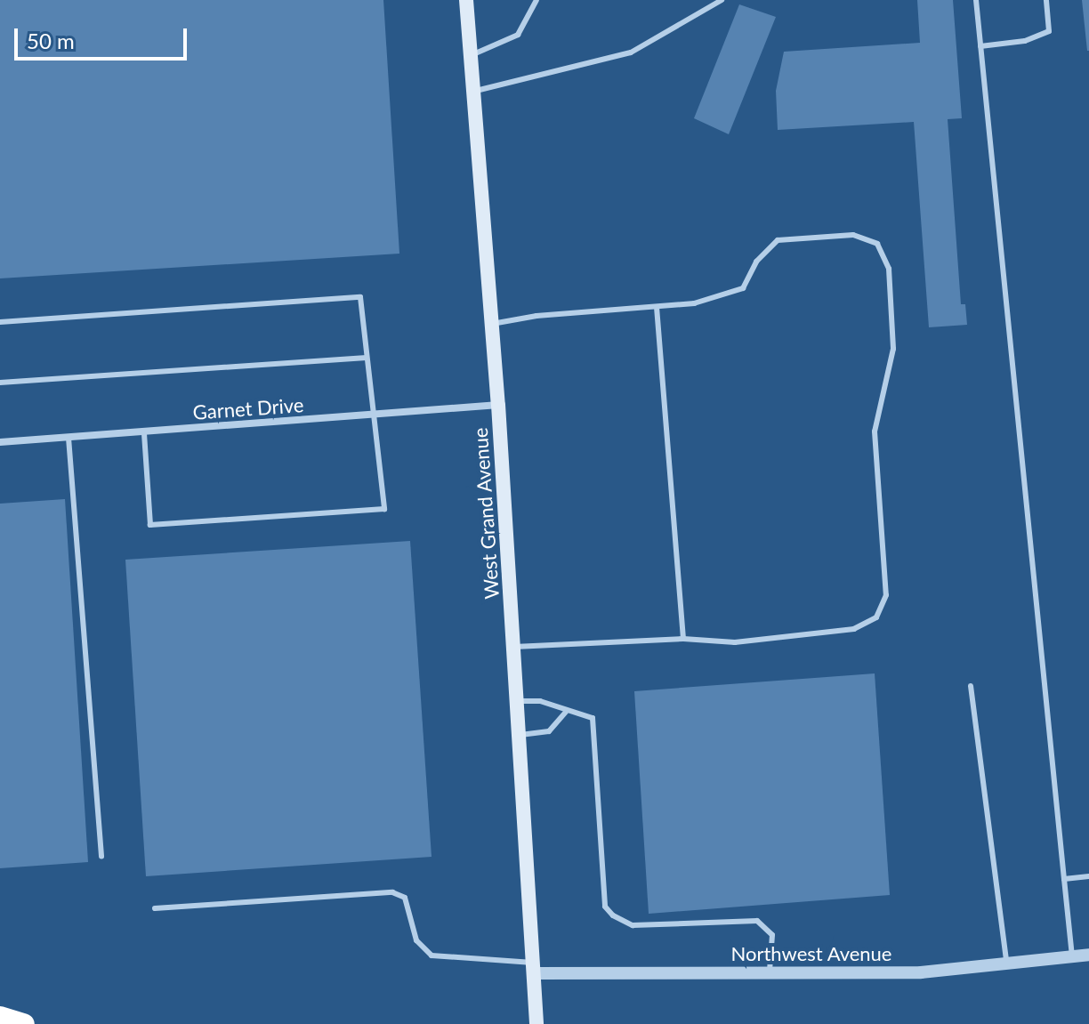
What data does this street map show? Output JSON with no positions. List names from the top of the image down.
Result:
{
  "streets": {
    "main road": ["West Grand Avenue"],
    "street": ["Garnet Drive", "Northwest Avenue"]
  },
  "crossings": [
    ["Garnet Drive", "West Grand Avenue"],
    ["West Grand Avenue", "Northwest Avenue"]
  ],
  "scale_bar": "50 m"
}
